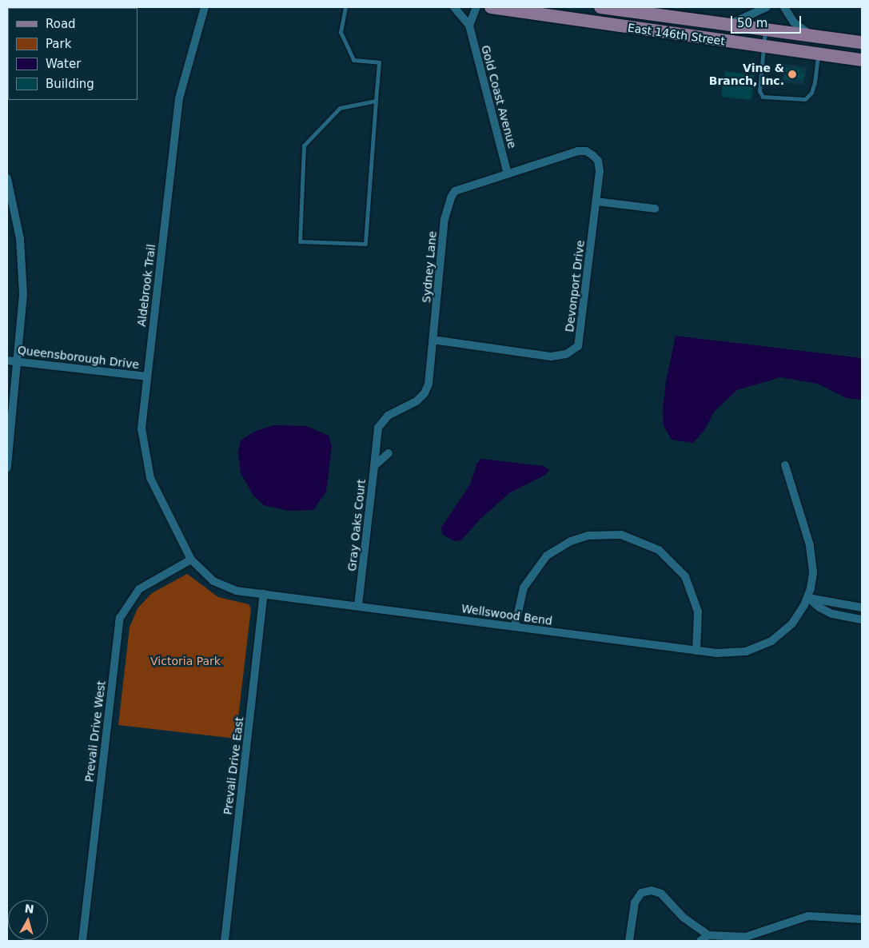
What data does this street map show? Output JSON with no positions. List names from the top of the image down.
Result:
{
  "streets": {
    "main road": ["East 146th Street"],
    "street": [
      "Gold Coast Avenue",
      "Sydney Lane",
      "Aldebrook Trail",
      "Devonport Drive",
      "Queensborough Drive",
      "Gray Oaks Court",
      "Wellswood Bend",
      "Prevali Drive West",
      "Prevali Drive East"
    ]
  },
  "crossings": [
    ["Gold Coast Avenue", "Sydney Lane"],
    ["Sydney Lane", "Devonport Drive"],
    ["Sydney Lane", "Gray Oaks Court"],
    ["Aldebrook Trail", "Queensborough Drive"],
    ["Aldebrook Trail", "Wellswood Bend"],
    ["Aldebrook Trail", "Prevali Drive West"],
    ["Gray Oaks Court", "Wellswood Bend"],
    ["Wellswood Bend", "Prevali Drive West"],
    ["Wellswood Bend", "Prevali Drive East"]
  ],
  "parks": ["Victoria Park"],
  "places": ["Vine & Branch, Inc."],
  "legend": [
    "Road",
    "Park",
    "Water",
    "Building"
  ],
  "scale_bar": "50 m",
  "north": "top"
}
